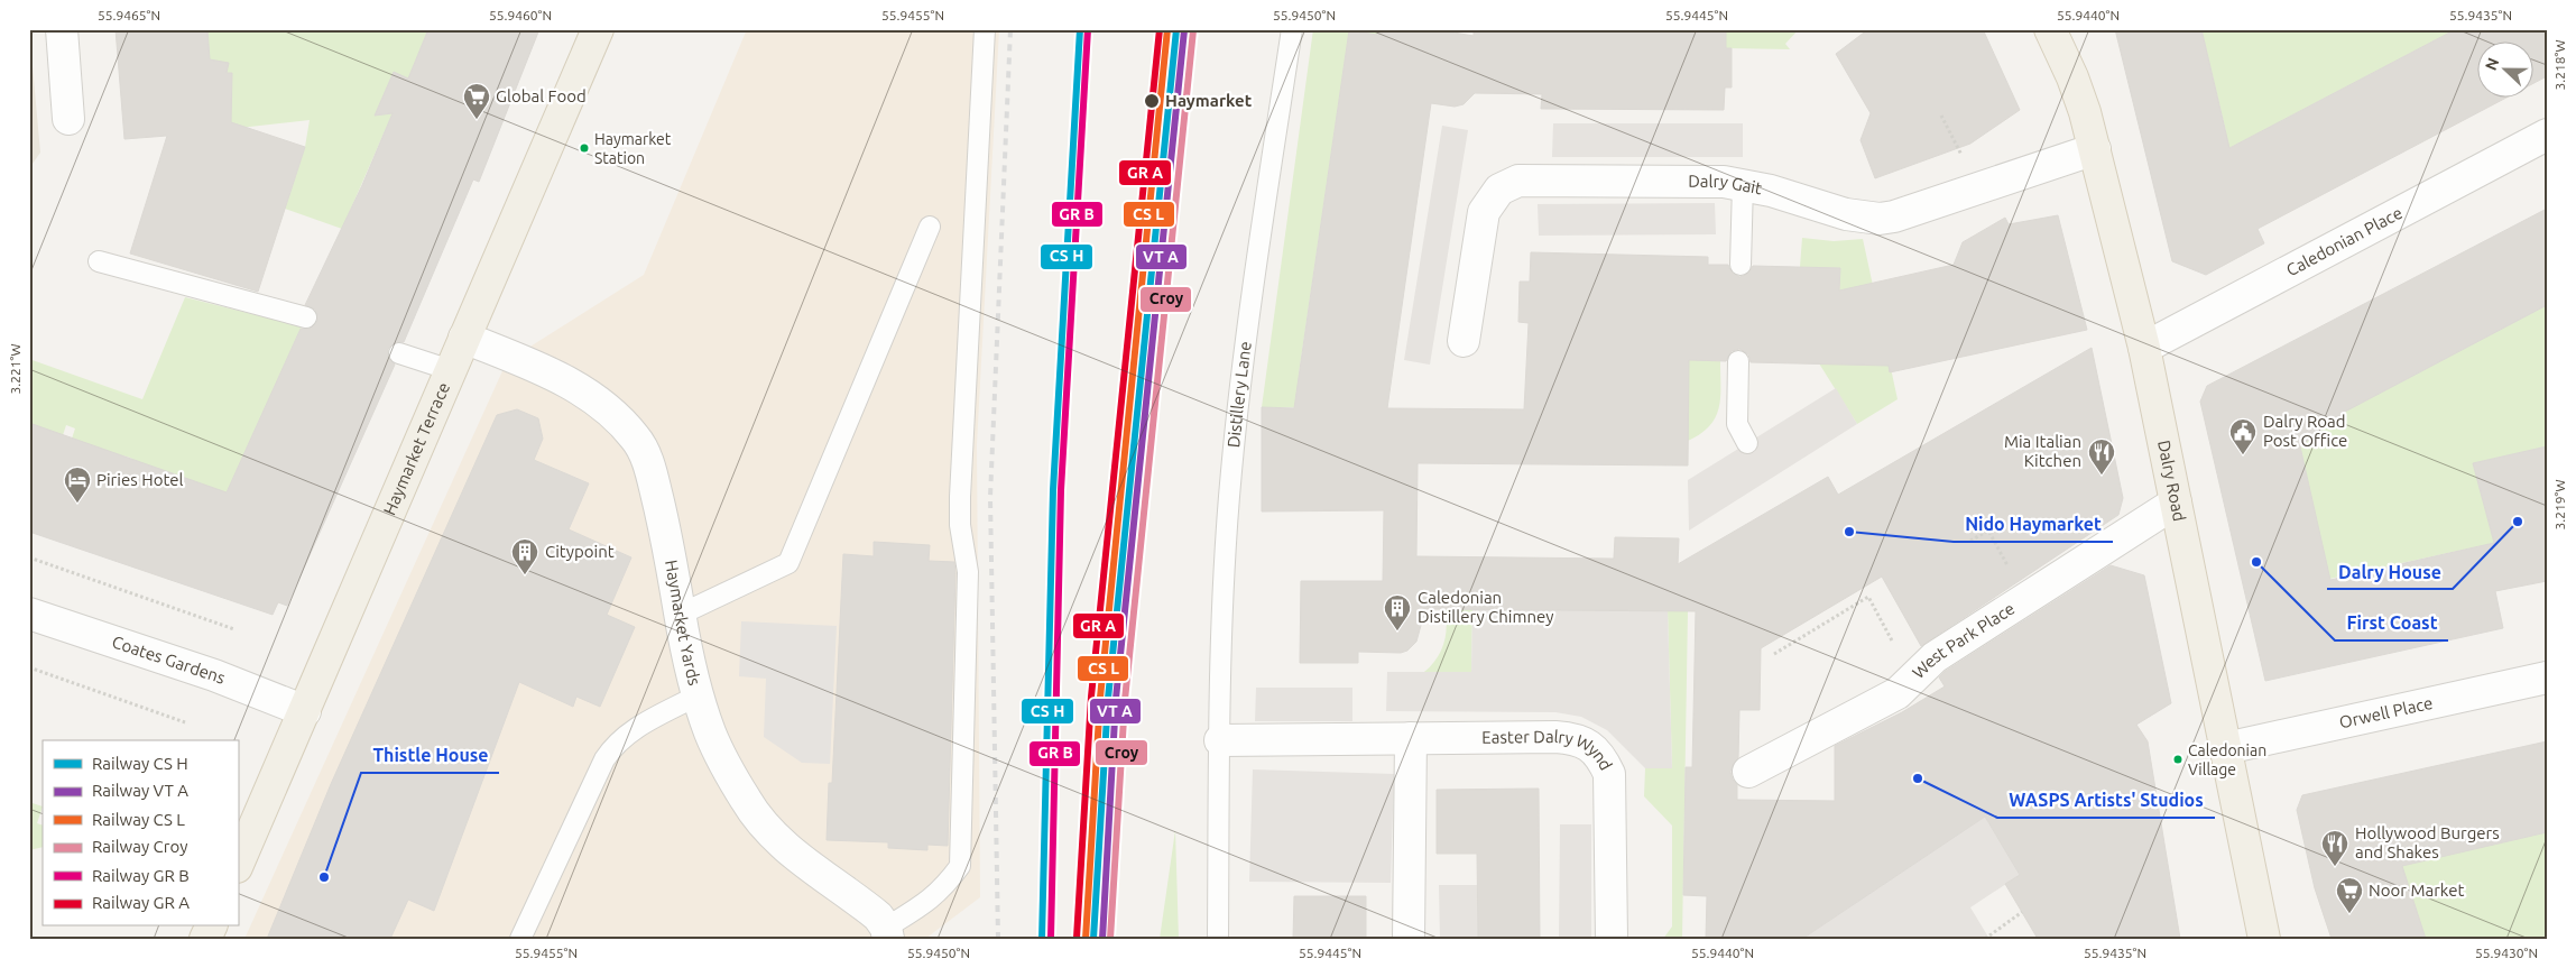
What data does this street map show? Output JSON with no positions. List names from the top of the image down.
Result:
{
  "streets": {
    "main road": ["Haymarket Terrace", "Dalry Road"],
    "street": [
      "Dalry Gait",
      "Caledonian Place",
      "Haymarket Yards",
      "West Park Place",
      "Coates Gardens",
      "Orwell Place",
      "Easter Dalry Wynd"
    ],
    "lane": ["Distillery Lane"]
  },
  "crossings": [
    ["Dalry Gait", "Dalry Road"],
    ["Caledonian Place", "Dalry Road"],
    ["Distillery Lane", "Easter Dalry Wynd"],
    ["Haymarket Terrace", "Haymarket Yards"],
    ["Haymarket Terrace", "Coates Gardens"],
    ["Dalry Road", "West Park Place"],
    ["Dalry Road", "Orwell Place"]
  ],
  "places": {
    "other": [
      "Haymarket",
      "Haymarket Station",
      "Dalry House",
      "Nido Haymarket",
      "First Coast",
      "Caledonian Village",
      "WASPS Artists' Studios",
      "Thistle House"
    ],
    "supermarket": ["Global Food", "Noor Market"],
    "public building": ["Dalry Road Post Office"],
    "restaurant": ["Mia Italian Kitchen", "Hollywood Burgers and Shakes"],
    "hotel": ["Piries Hotel"],
    "building": ["Citypoint", "Caledonian Distillery Chimney"]
  },
  "lines": ["rail line Croy"],
  "legend": [
    "Railway CS H",
    "Railway VT A",
    "Railway CS L",
    "Railway Croy",
    "Railway GR B",
    "Railway GR A"
  ],
  "north": "left",
  "coordinates": [
    "55.9465°N",
    "55.9460°N",
    "55.9455°N",
    "55.9450°N",
    "55.9445°N",
    "55.9440°N",
    "55.9435°N",
    "3.218°W",
    "3.221°W",
    "3.219°W",
    "55.9430°N"
  ]
}
